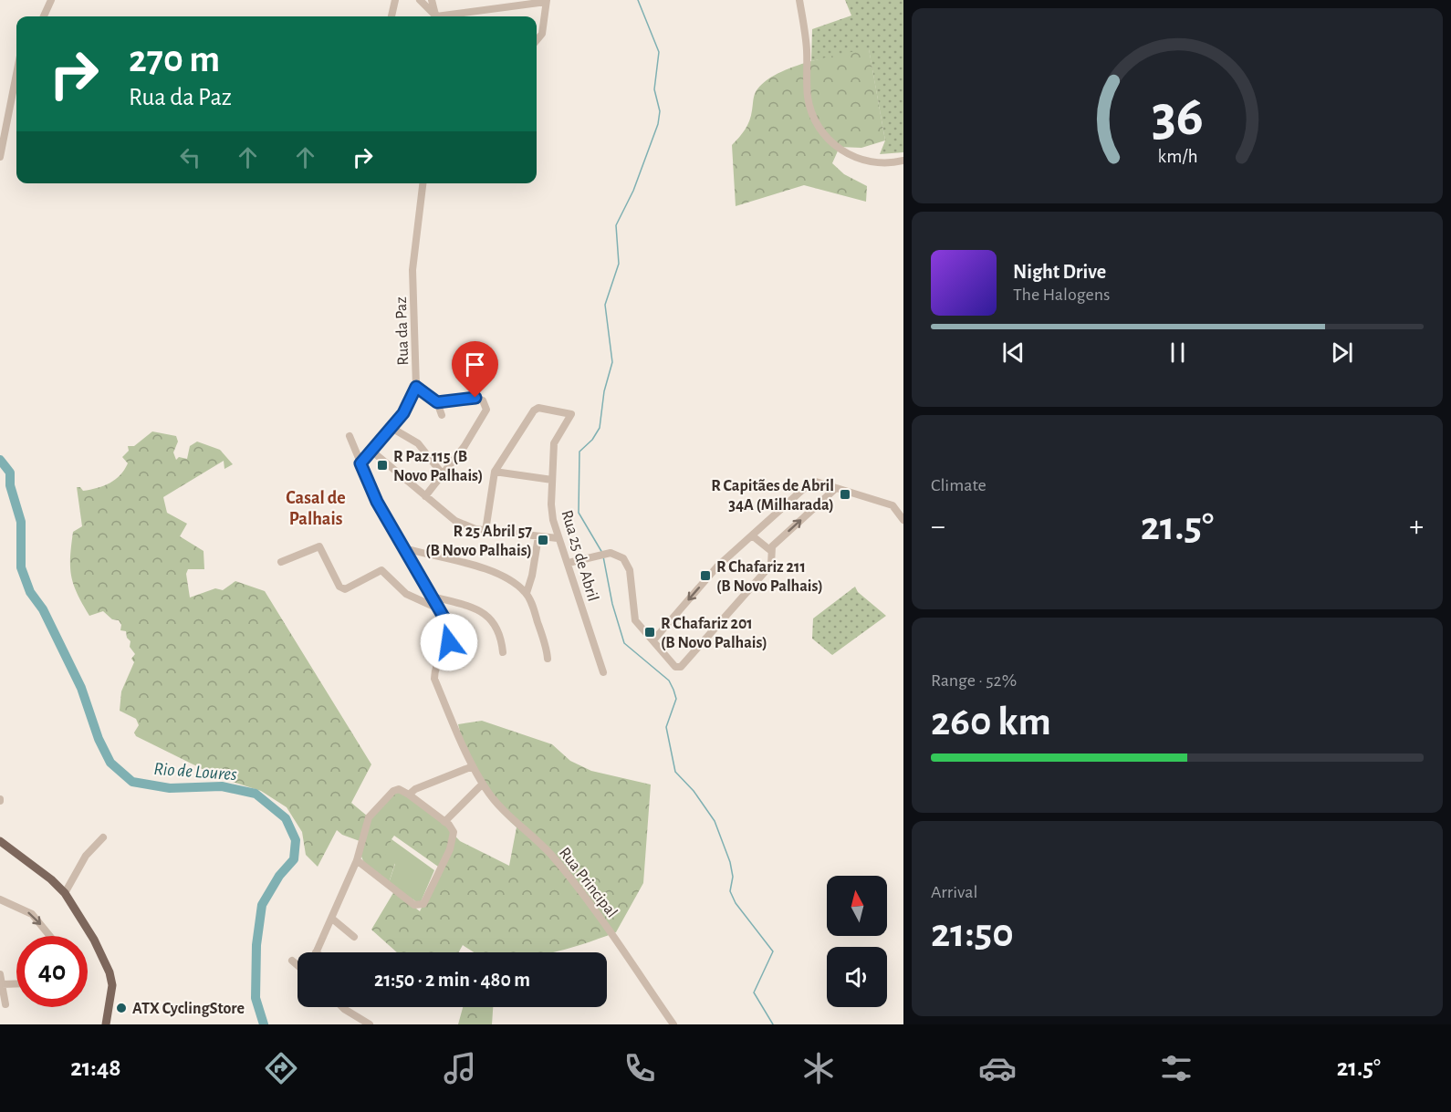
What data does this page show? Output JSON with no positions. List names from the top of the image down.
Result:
{
  "streets": {
    "street": ["Rua da Paz", "Rua 25 de Abril", "Rua Principal"]
  },
  "crossings": [
    ["Rua da Paz", "Rua Principal"]
  ],
  "districts": ["Casal de Palhais"],
  "water": ["Rio de Loures"],
  "places": {
    "transit": [
      "R Paz 115 (B Novo Palhais)",
      "R Capitães de Abril 34A (Milharada)",
      "R 25 Abril 57 (B Novo Palhais)",
      "R Chafariz 211 (B Novo Palhais)",
      "R Chafariz 201 (B Novo Palhais)"
    ],
    "other": ["ATX CyclingStore"]
  },
  "north": "top",
  "page": {
    "turn": ["270 m", "Rua da Paz"],
    "song": ["Night Drive", "The Halogens"],
    "tile": [
      "Climate",
      ["Range · 52%", "260 km"],
      ["Arrival", "21:50"]
    ],
    "heat": ["−", "21.5°", "+"],
    "limit": "40",
    "trip": "21:50 · 2 min · 480 m",
    "tabs": ["21:48", "21.5°"],
    "gauge": ["36", "km/h"]
  }
}
